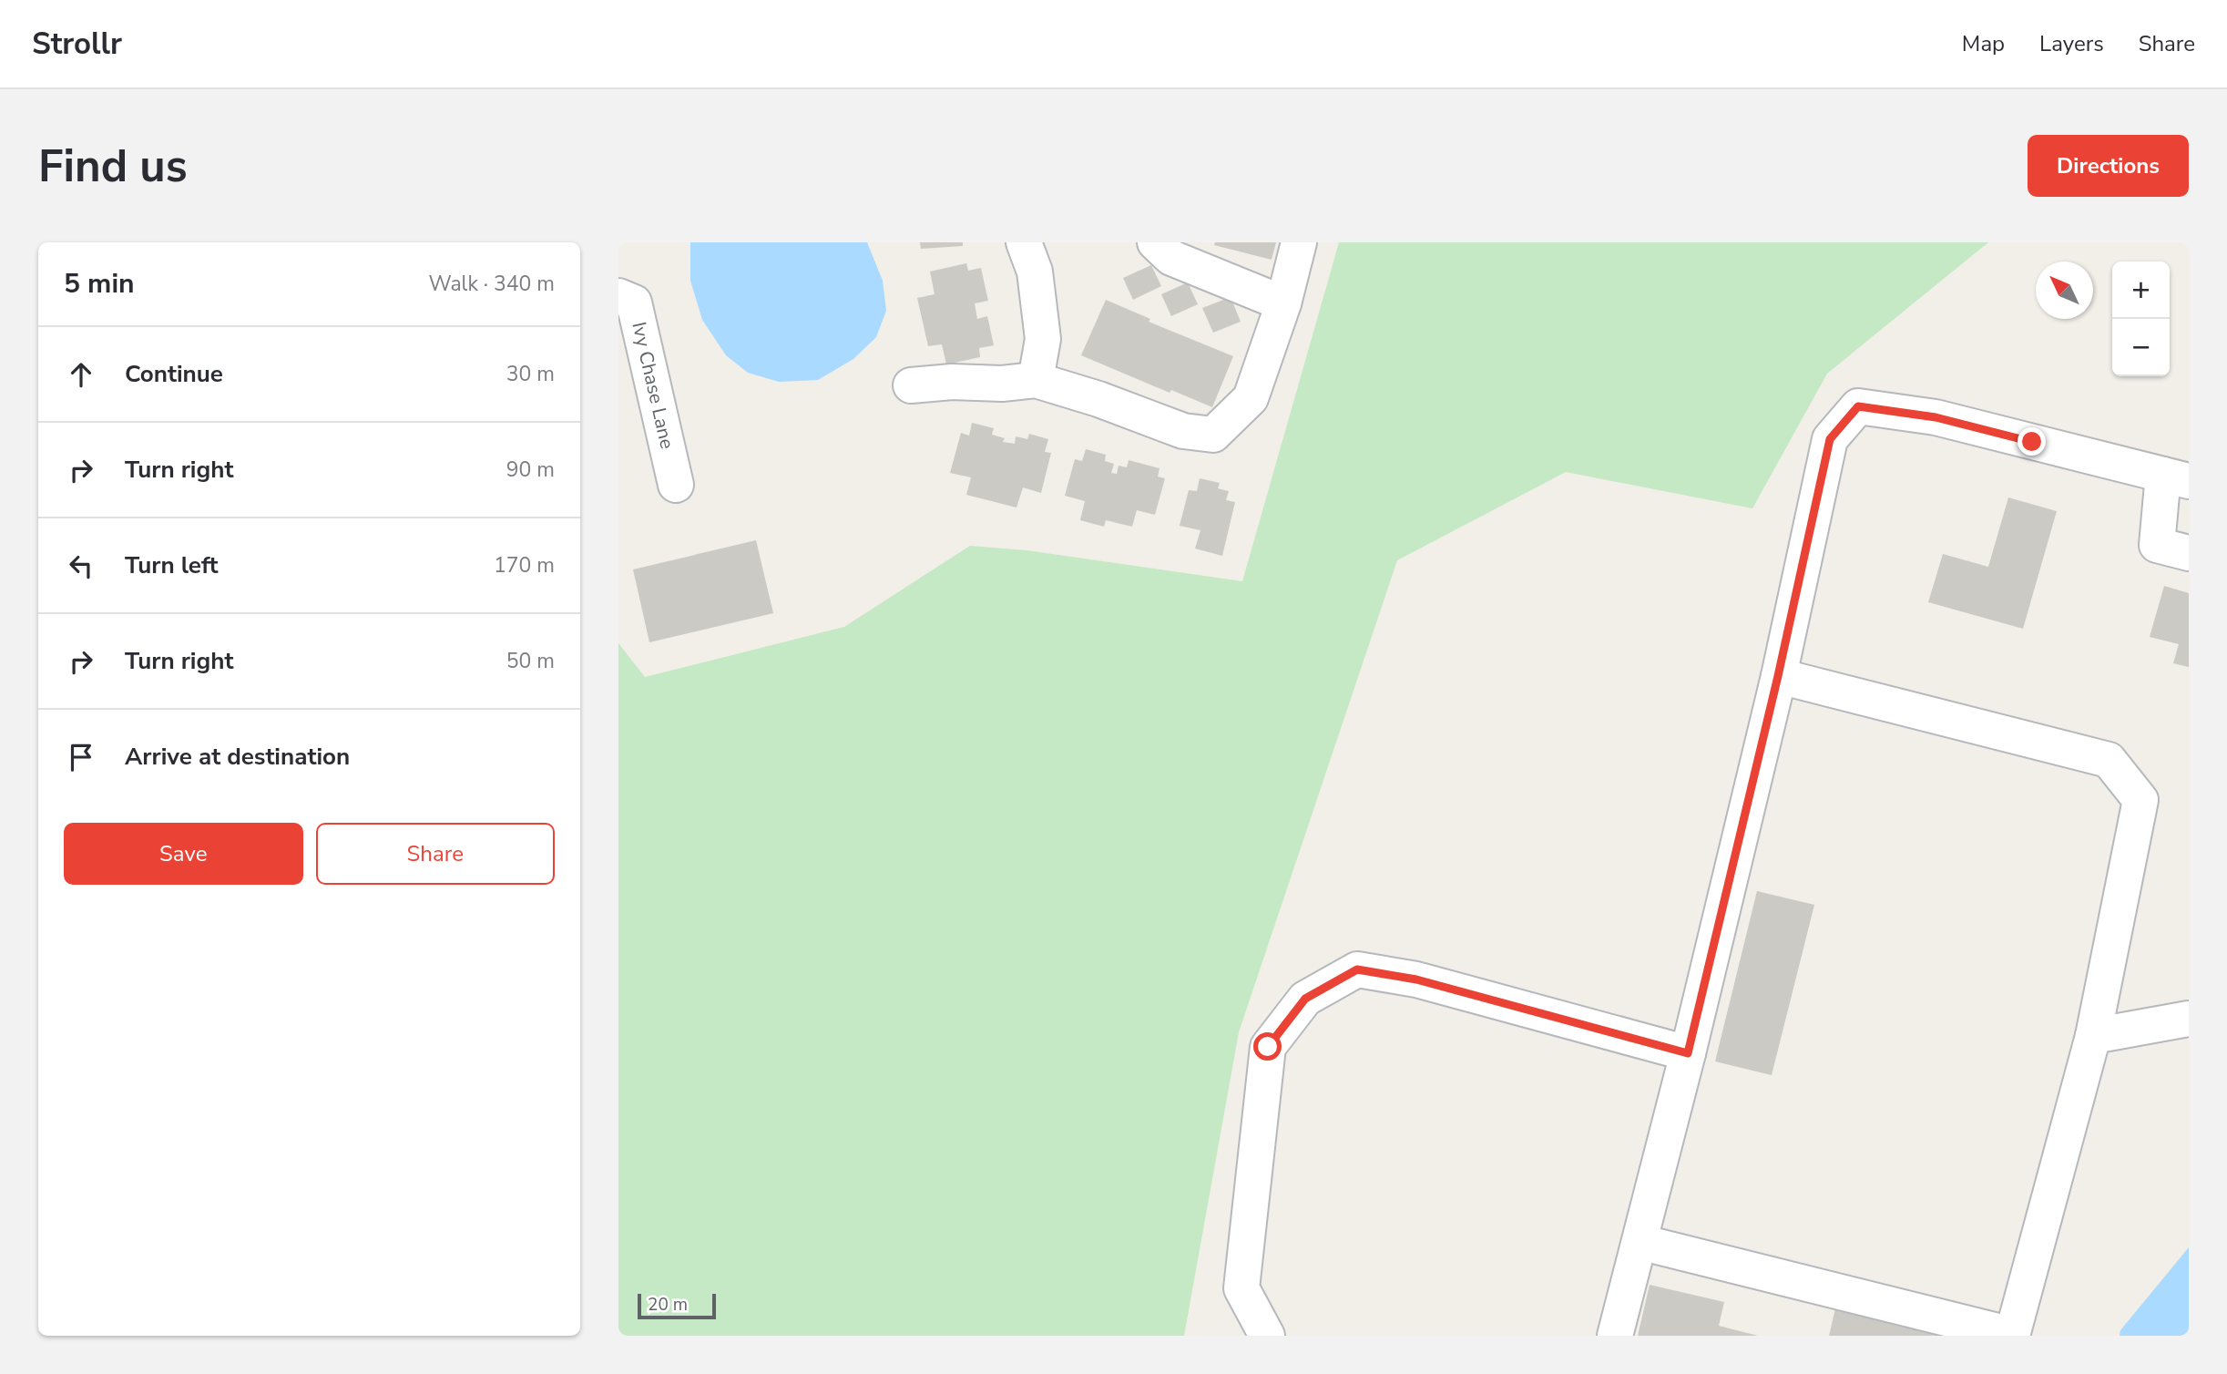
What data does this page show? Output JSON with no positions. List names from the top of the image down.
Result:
{
  "streets": {
    "street": ["Ivy Chase Lane"]
  },
  "scale_bar": "20 m",
  "north": "top left",
  "page": {
    "header": "Strollr",
    "nav": ["Map", "Layers", "Share"],
    "buttons": [
      "Directions",
      ["Save", "Share"]
    ],
    "title": "Find us",
    "heading": ["5 min", "Walk · 340 m"],
    "map_buttons": ["+", "−"],
    "list": [
      ["Continue", "30 m"],
      ["Turn right", "90 m"],
      ["Turn left", "170 m"],
      ["Turn right", "50 m"],
      "Arrive at destination"
    ],
    "scale": "20 m"
  }
}
